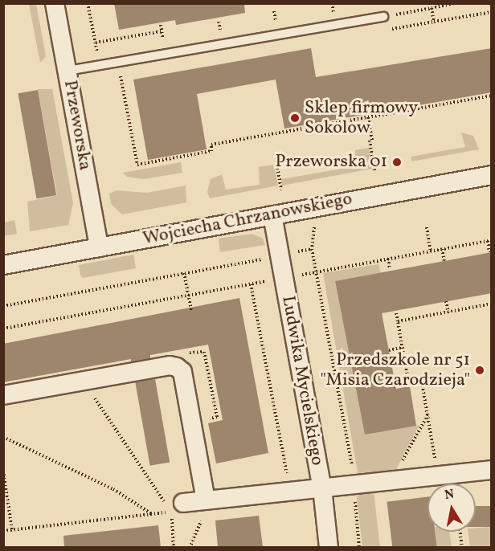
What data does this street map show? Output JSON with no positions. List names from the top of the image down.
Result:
{
  "streets": {
    "street": ["Przeworska", "Wojciecha Chrzanowskiego", "Ludwika Mycielskiego"]
  },
  "crossings": [
    ["Przeworska", "Wojciecha Chrzanowskiego"],
    ["Wojciecha Chrzanowskiego", "Ludwika Mycielskiego"]
  ],
  "places": ["Sklep firmowy Sokolow", "Przeworska 01", "Przedszkole nr 51 \"Misia Czarodzieja\""],
  "north": "top"
}
